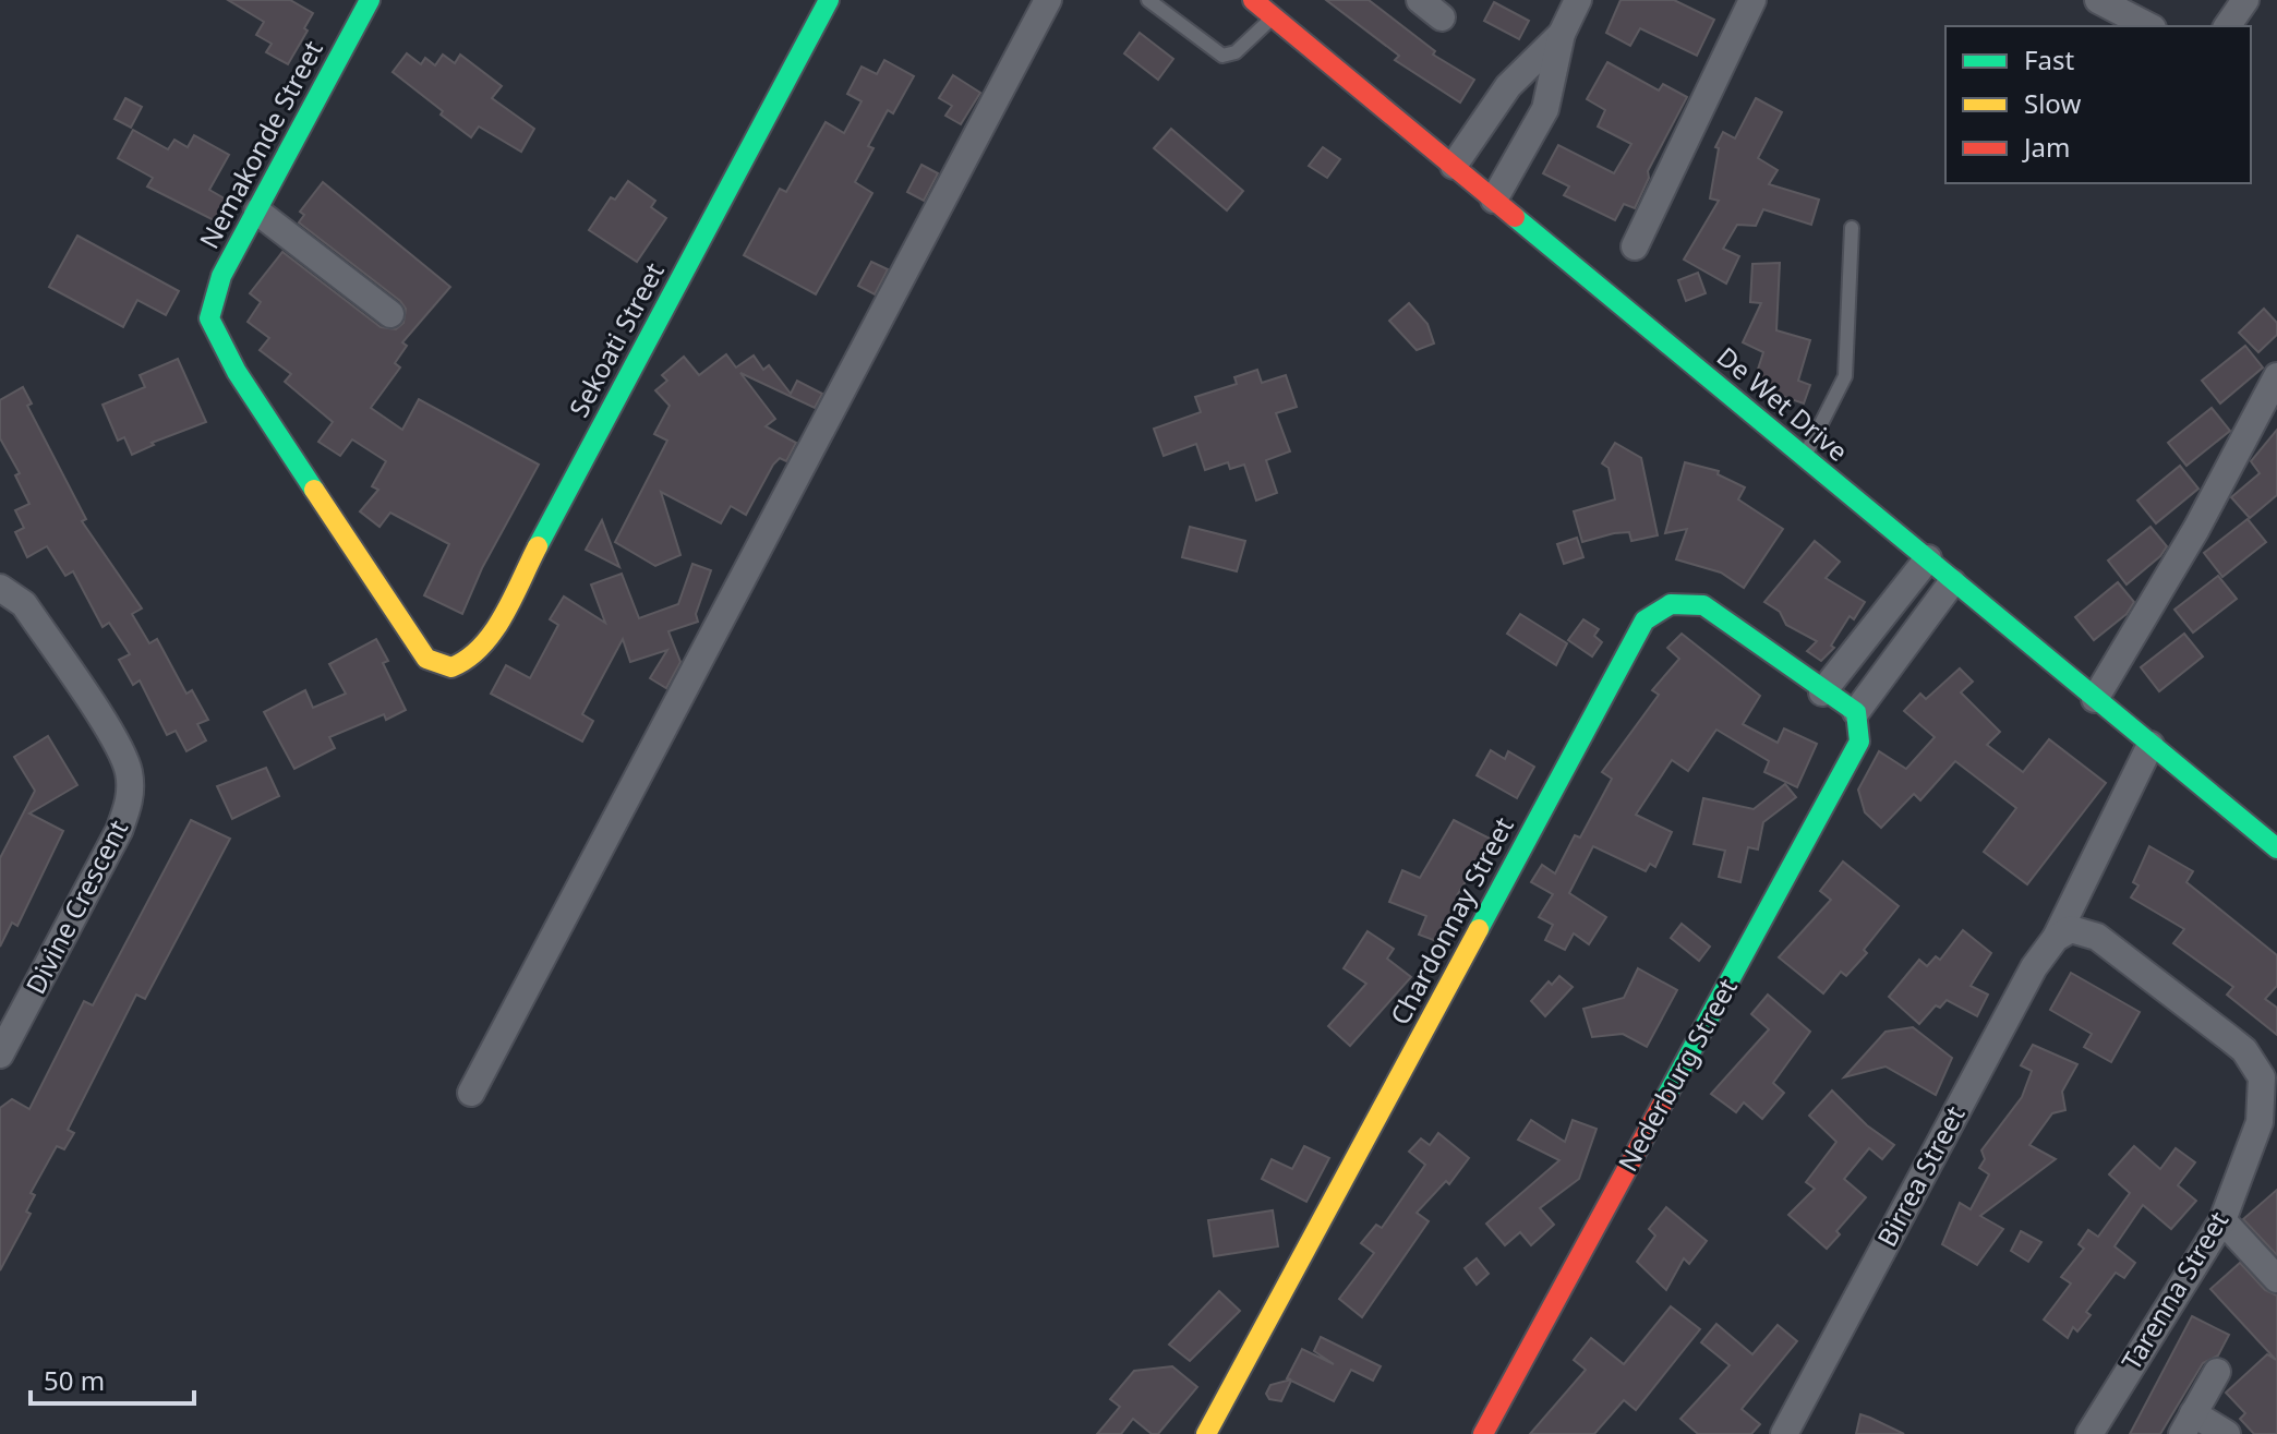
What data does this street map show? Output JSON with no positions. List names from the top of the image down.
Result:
{
  "streets": {
    "street": [
      "Nemakonde Street",
      "Sekoati Street",
      "De Wet Drive",
      "Divine Crescent",
      "Chardonnay Street",
      "Nederburg Street",
      "Birrea Street",
      "Tarenna Street"
    ]
  },
  "crossings": [
    ["Nemakonde Street", "Sekoati Street"],
    ["De Wet Drive", "Birrea Street"],
    ["Birrea Street", "Tarenna Street"]
  ],
  "legend": ["Fast", "Slow", "Jam"],
  "scale_bar": "50 m"
}
